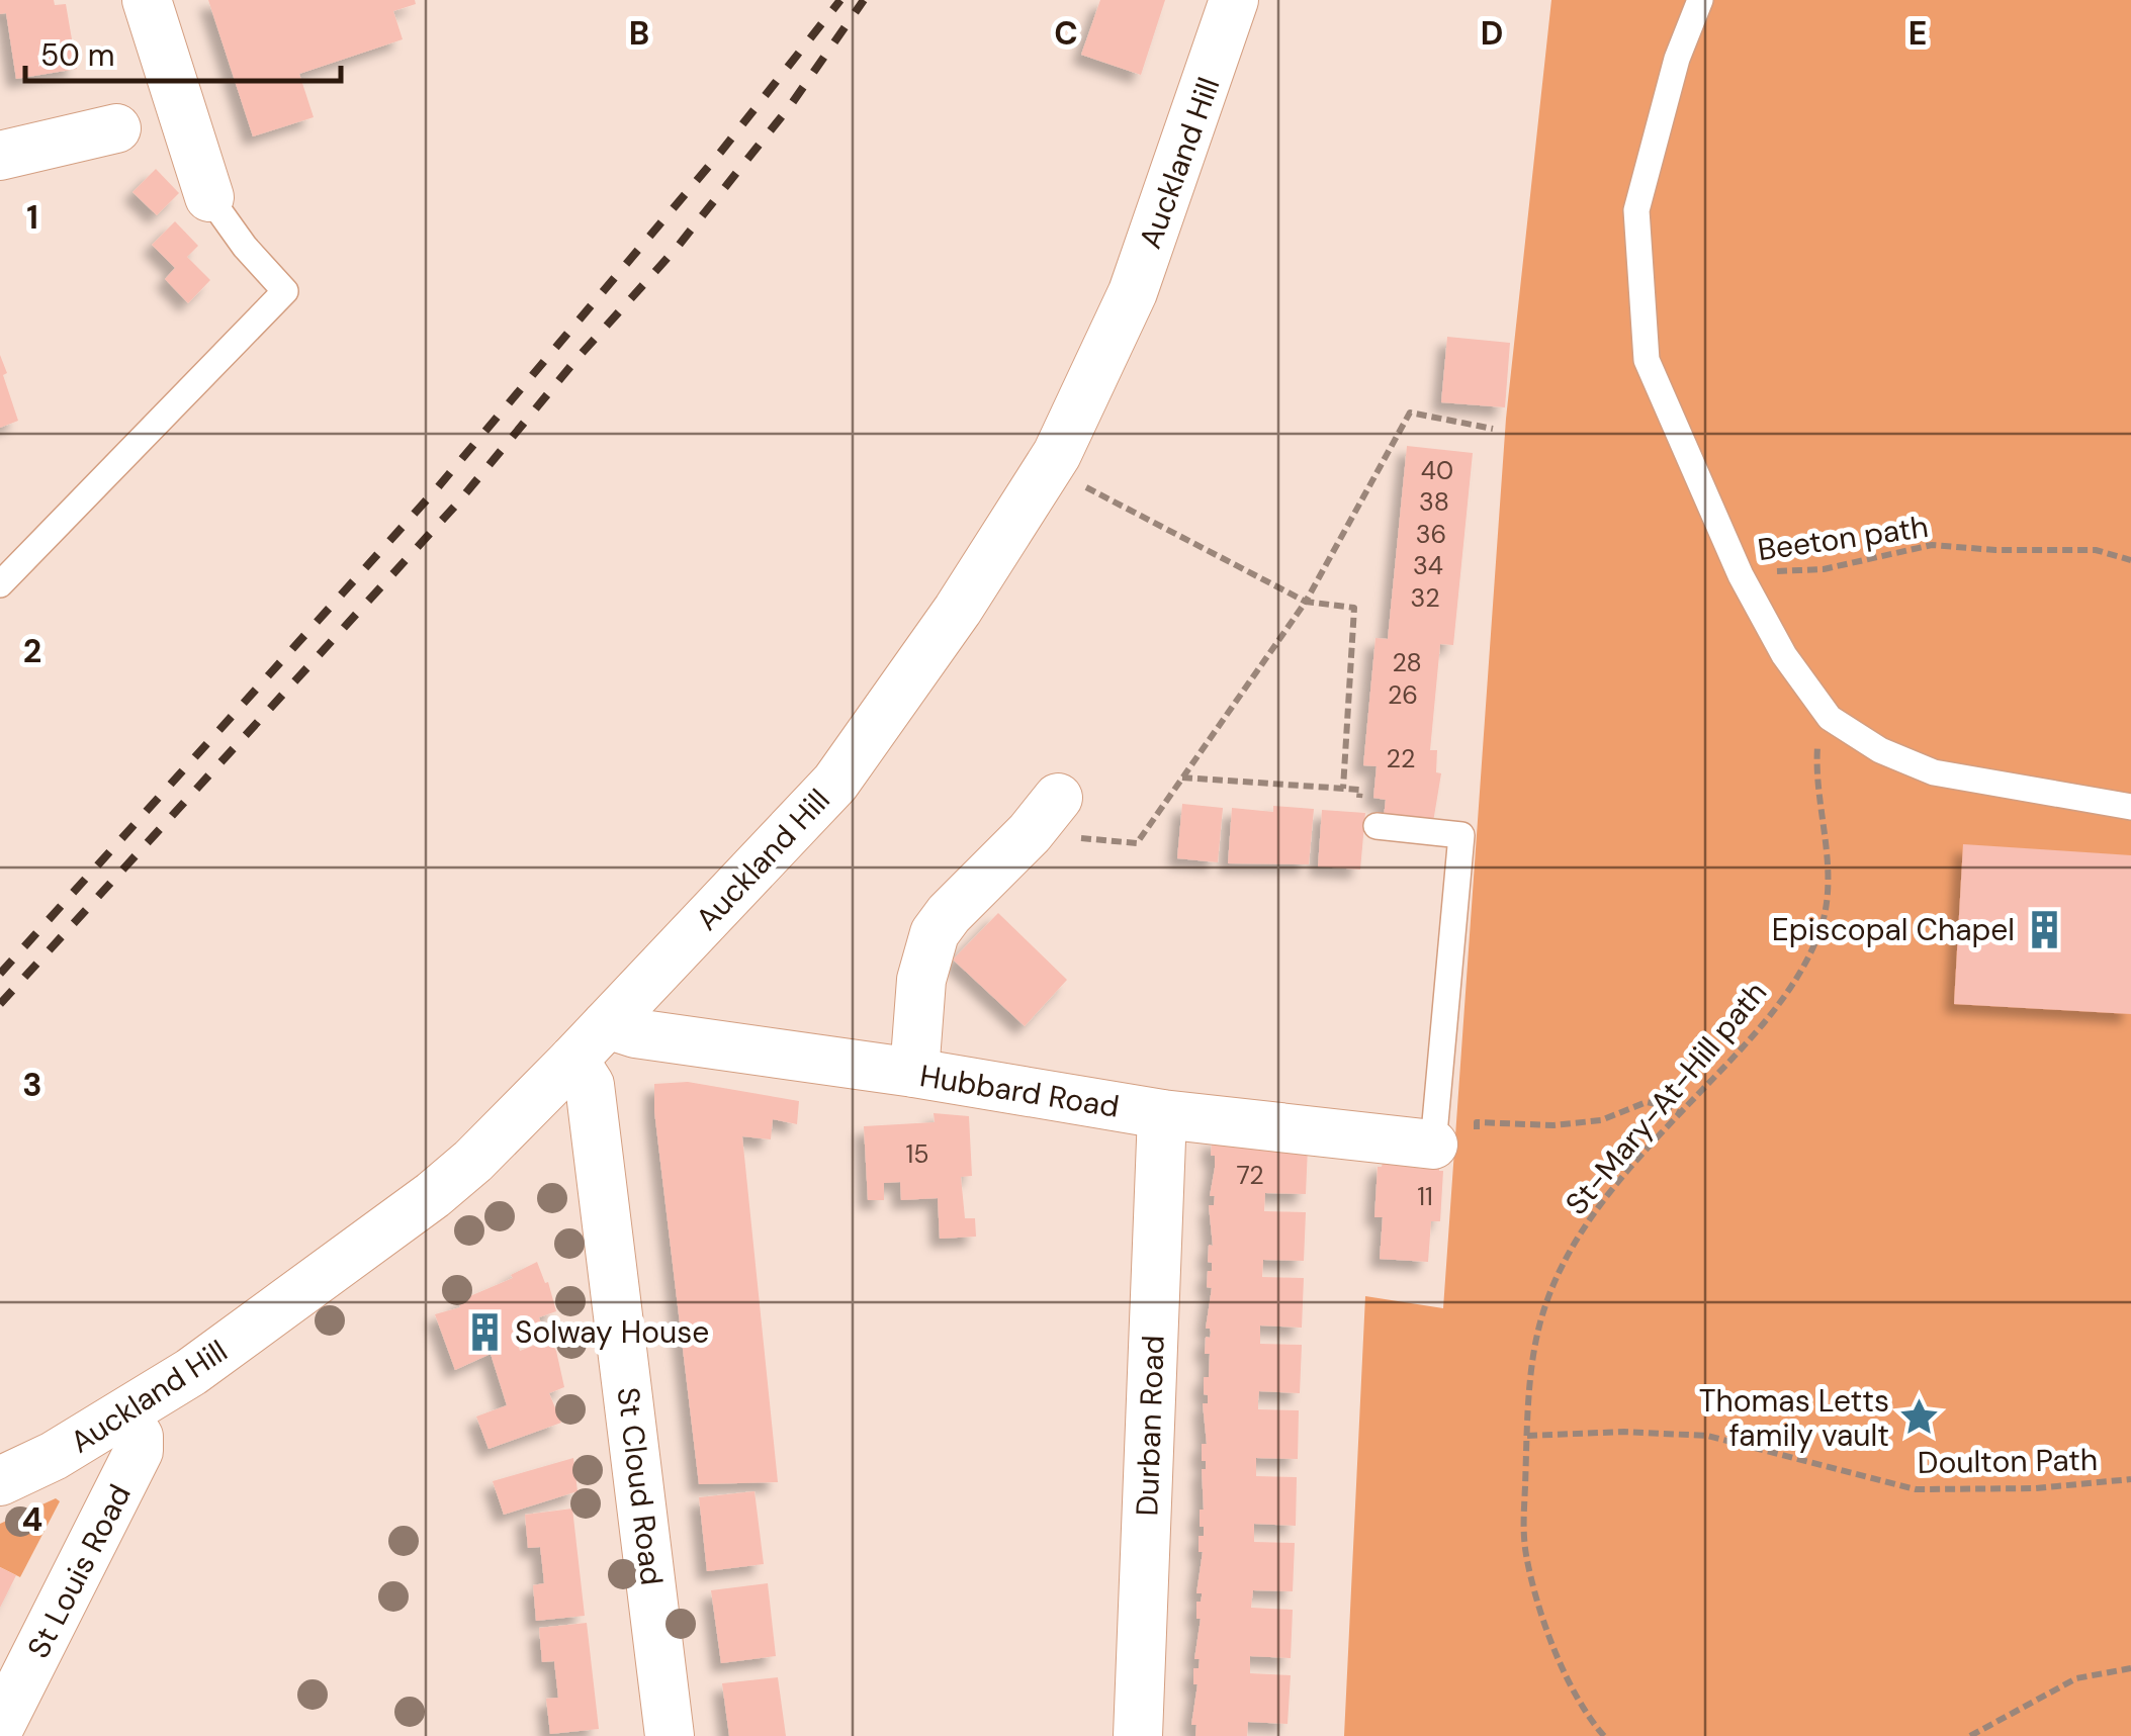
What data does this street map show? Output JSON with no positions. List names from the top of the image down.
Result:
{
  "streets": {
    "street": [
      "Auckland Hill",
      "Hubbard Road",
      "Durban Road",
      "St Cloud Road",
      "St Louis Road"
    ],
    "path": ["Beeton path", "St-Mary-At-Hill path", "Doulton Path"]
  },
  "crossings": [
    ["Auckland Hill", "Hubbard Road"],
    ["Auckland Hill", "St Cloud Road"],
    ["Auckland Hill", "St Louis Road"],
    ["Hubbard Road", "Durban Road"],
    ["St-Mary-At-Hill path", "Doulton Path"]
  ],
  "places": {
    "building": ["Episcopal Chapel", "Solway House"],
    "place": ["Thomas Letts family vault"]
  },
  "house_numbers": [
    "40",
    "38",
    "36",
    "34",
    "32",
    "28",
    "26",
    "22",
    "15",
    "72",
    "11"
  ],
  "scale_bar": "50 m",
  "grid": {
    "columns": [
      "B",
      "C",
      "D",
      "E"
    ],
    "rows": [
      "1",
      "2",
      "3",
      "4"
    ]
  }
}
